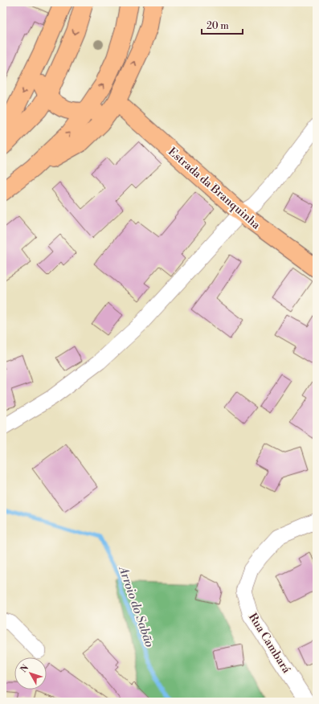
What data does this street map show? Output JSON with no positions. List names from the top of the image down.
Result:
{
  "streets": {
    "main road": ["Estrada da Branquinha"],
    "street": ["Rua Cambará"]
  },
  "water": ["Arroio do Sabão"],
  "scale_bar": "20 m",
  "north": "top left"
}
